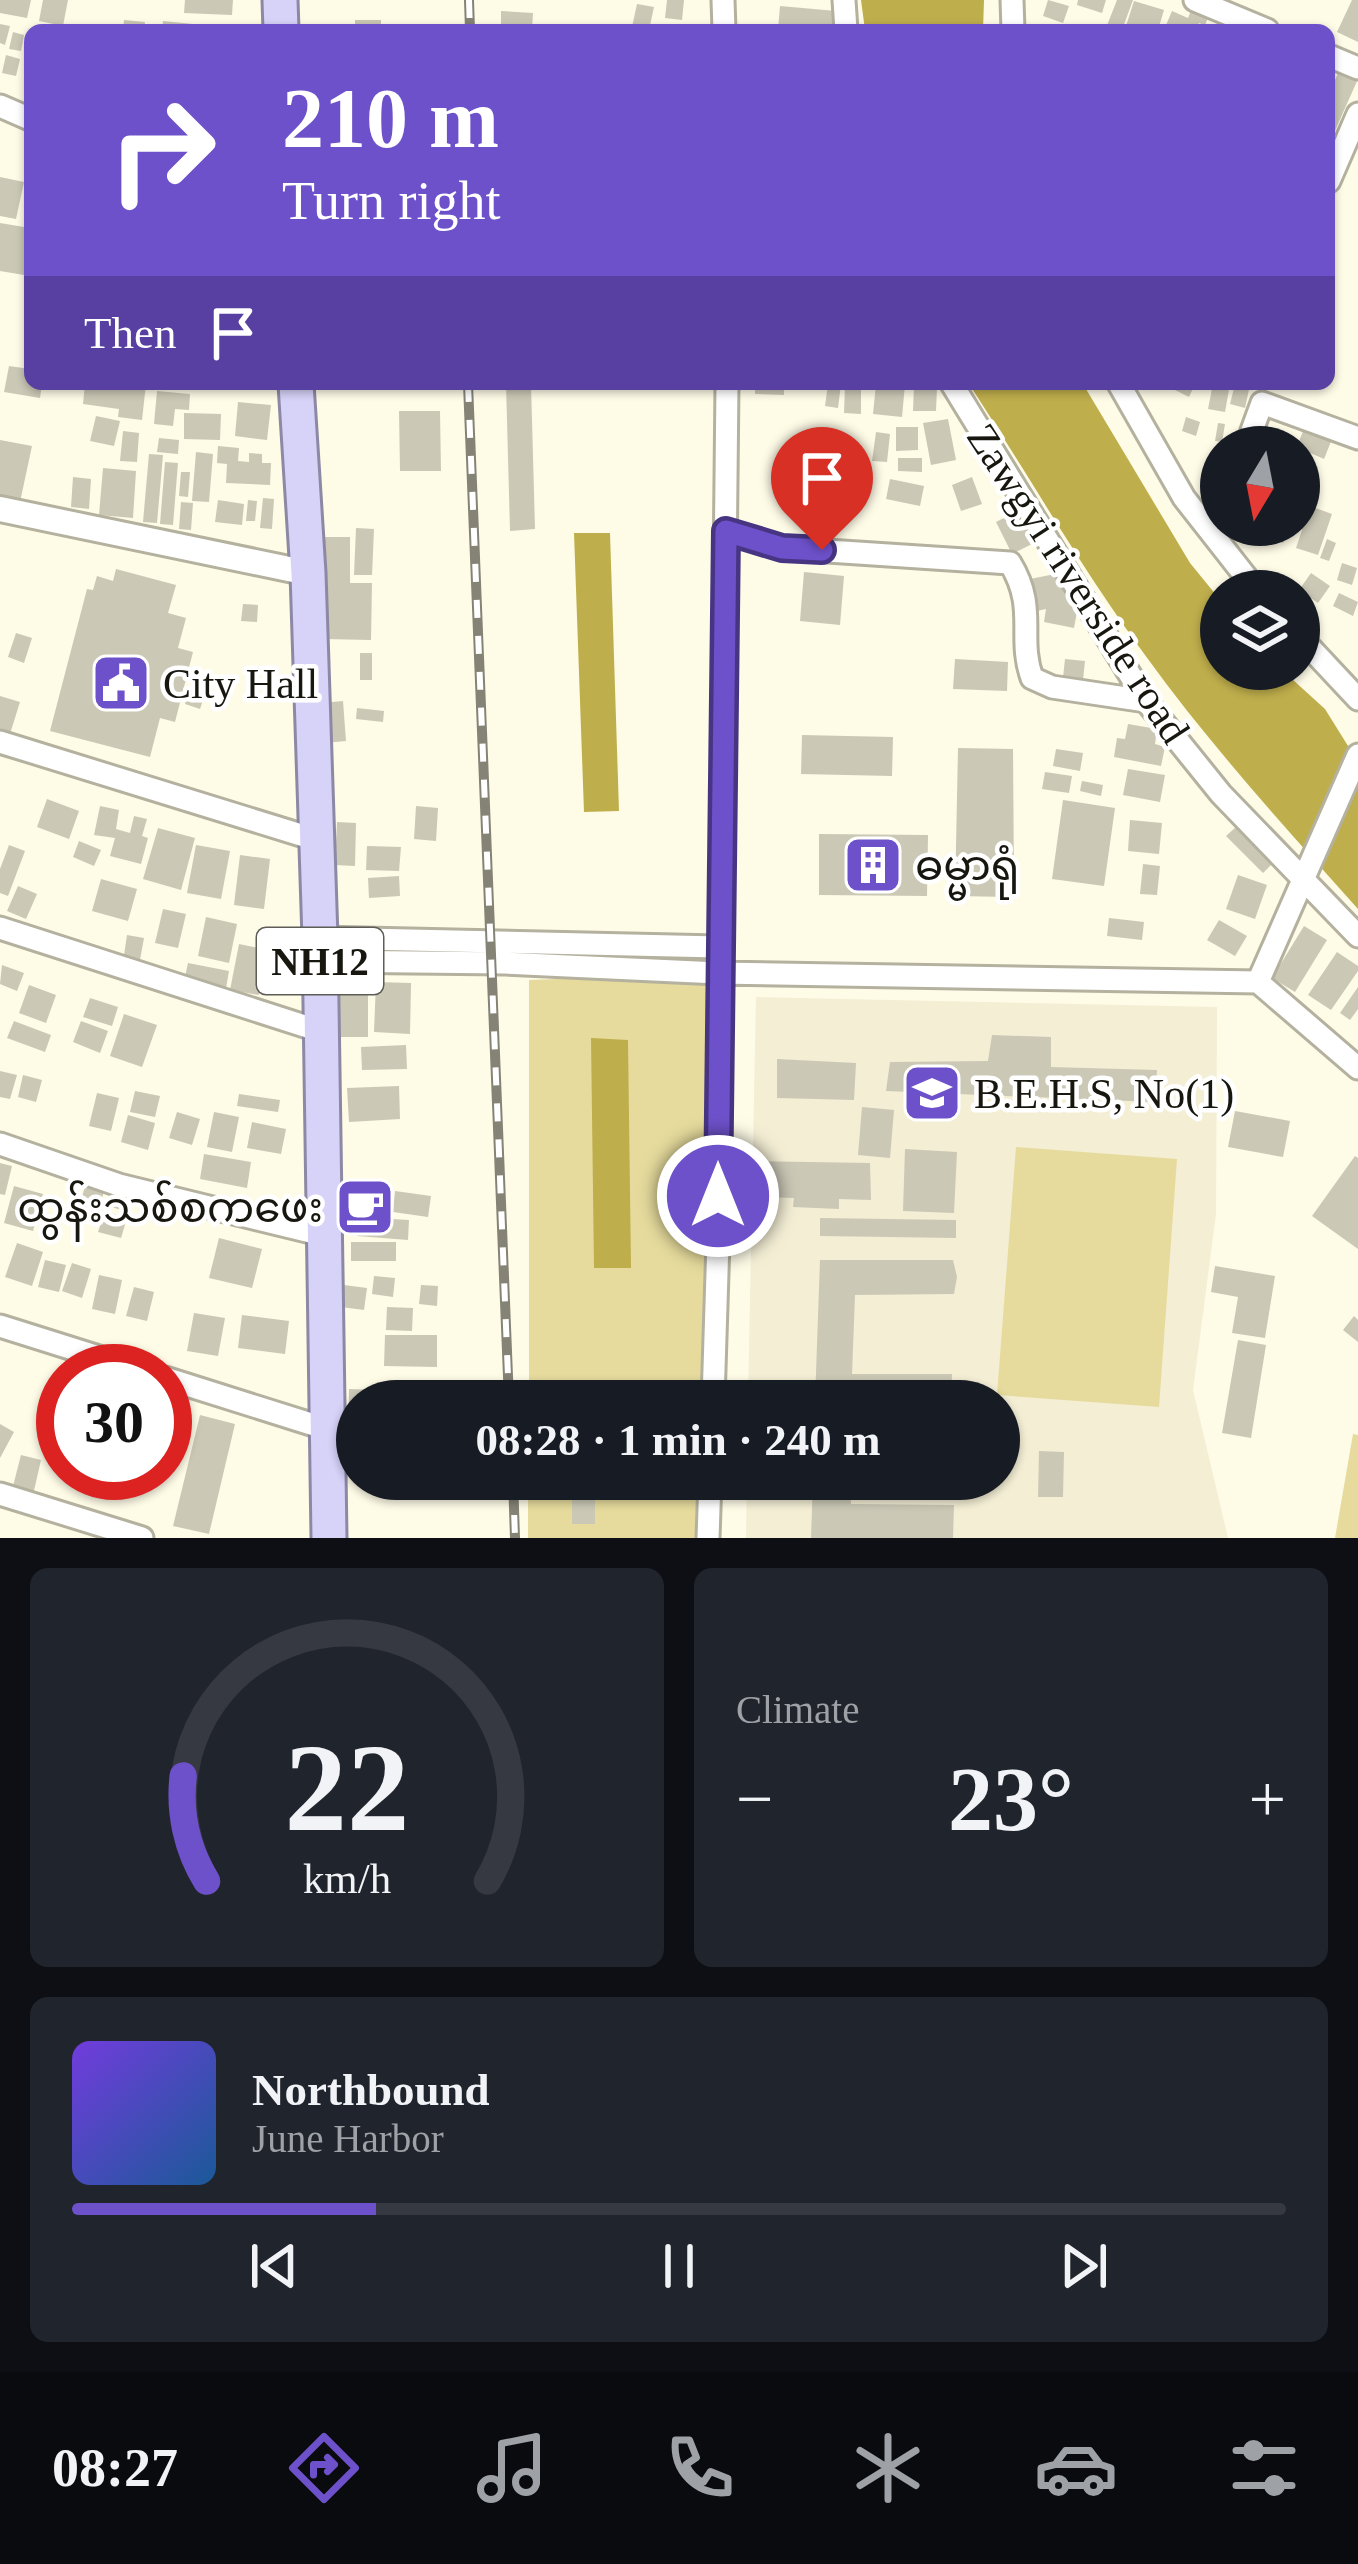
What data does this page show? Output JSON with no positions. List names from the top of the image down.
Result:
{
  "streets": {
    "highway": ["NH12"],
    "street": ["Zawgyi riverside road"]
  },
  "places": {
    "public building": ["City Hall"],
    "building": ["ဓမ္မာရုံ"],
    "school or university": ["B.E.H.S, No(1)"],
    "cafe": ["ထွန်းသစ်စကဖေး"]
  },
  "north": "bottom",
  "page": {
    "turn": ["210 m", "Turn right"],
    "then": "Then",
    "limit": "30",
    "trip": "08:28 · 1 min · 240 m",
    "tile": "Climate",
    "heat": ["−", "23°", "+"],
    "song": ["Northbound", "June Harbor"],
    "tabs": "08:27",
    "gauge": ["22", "km/h"]
  }
}
